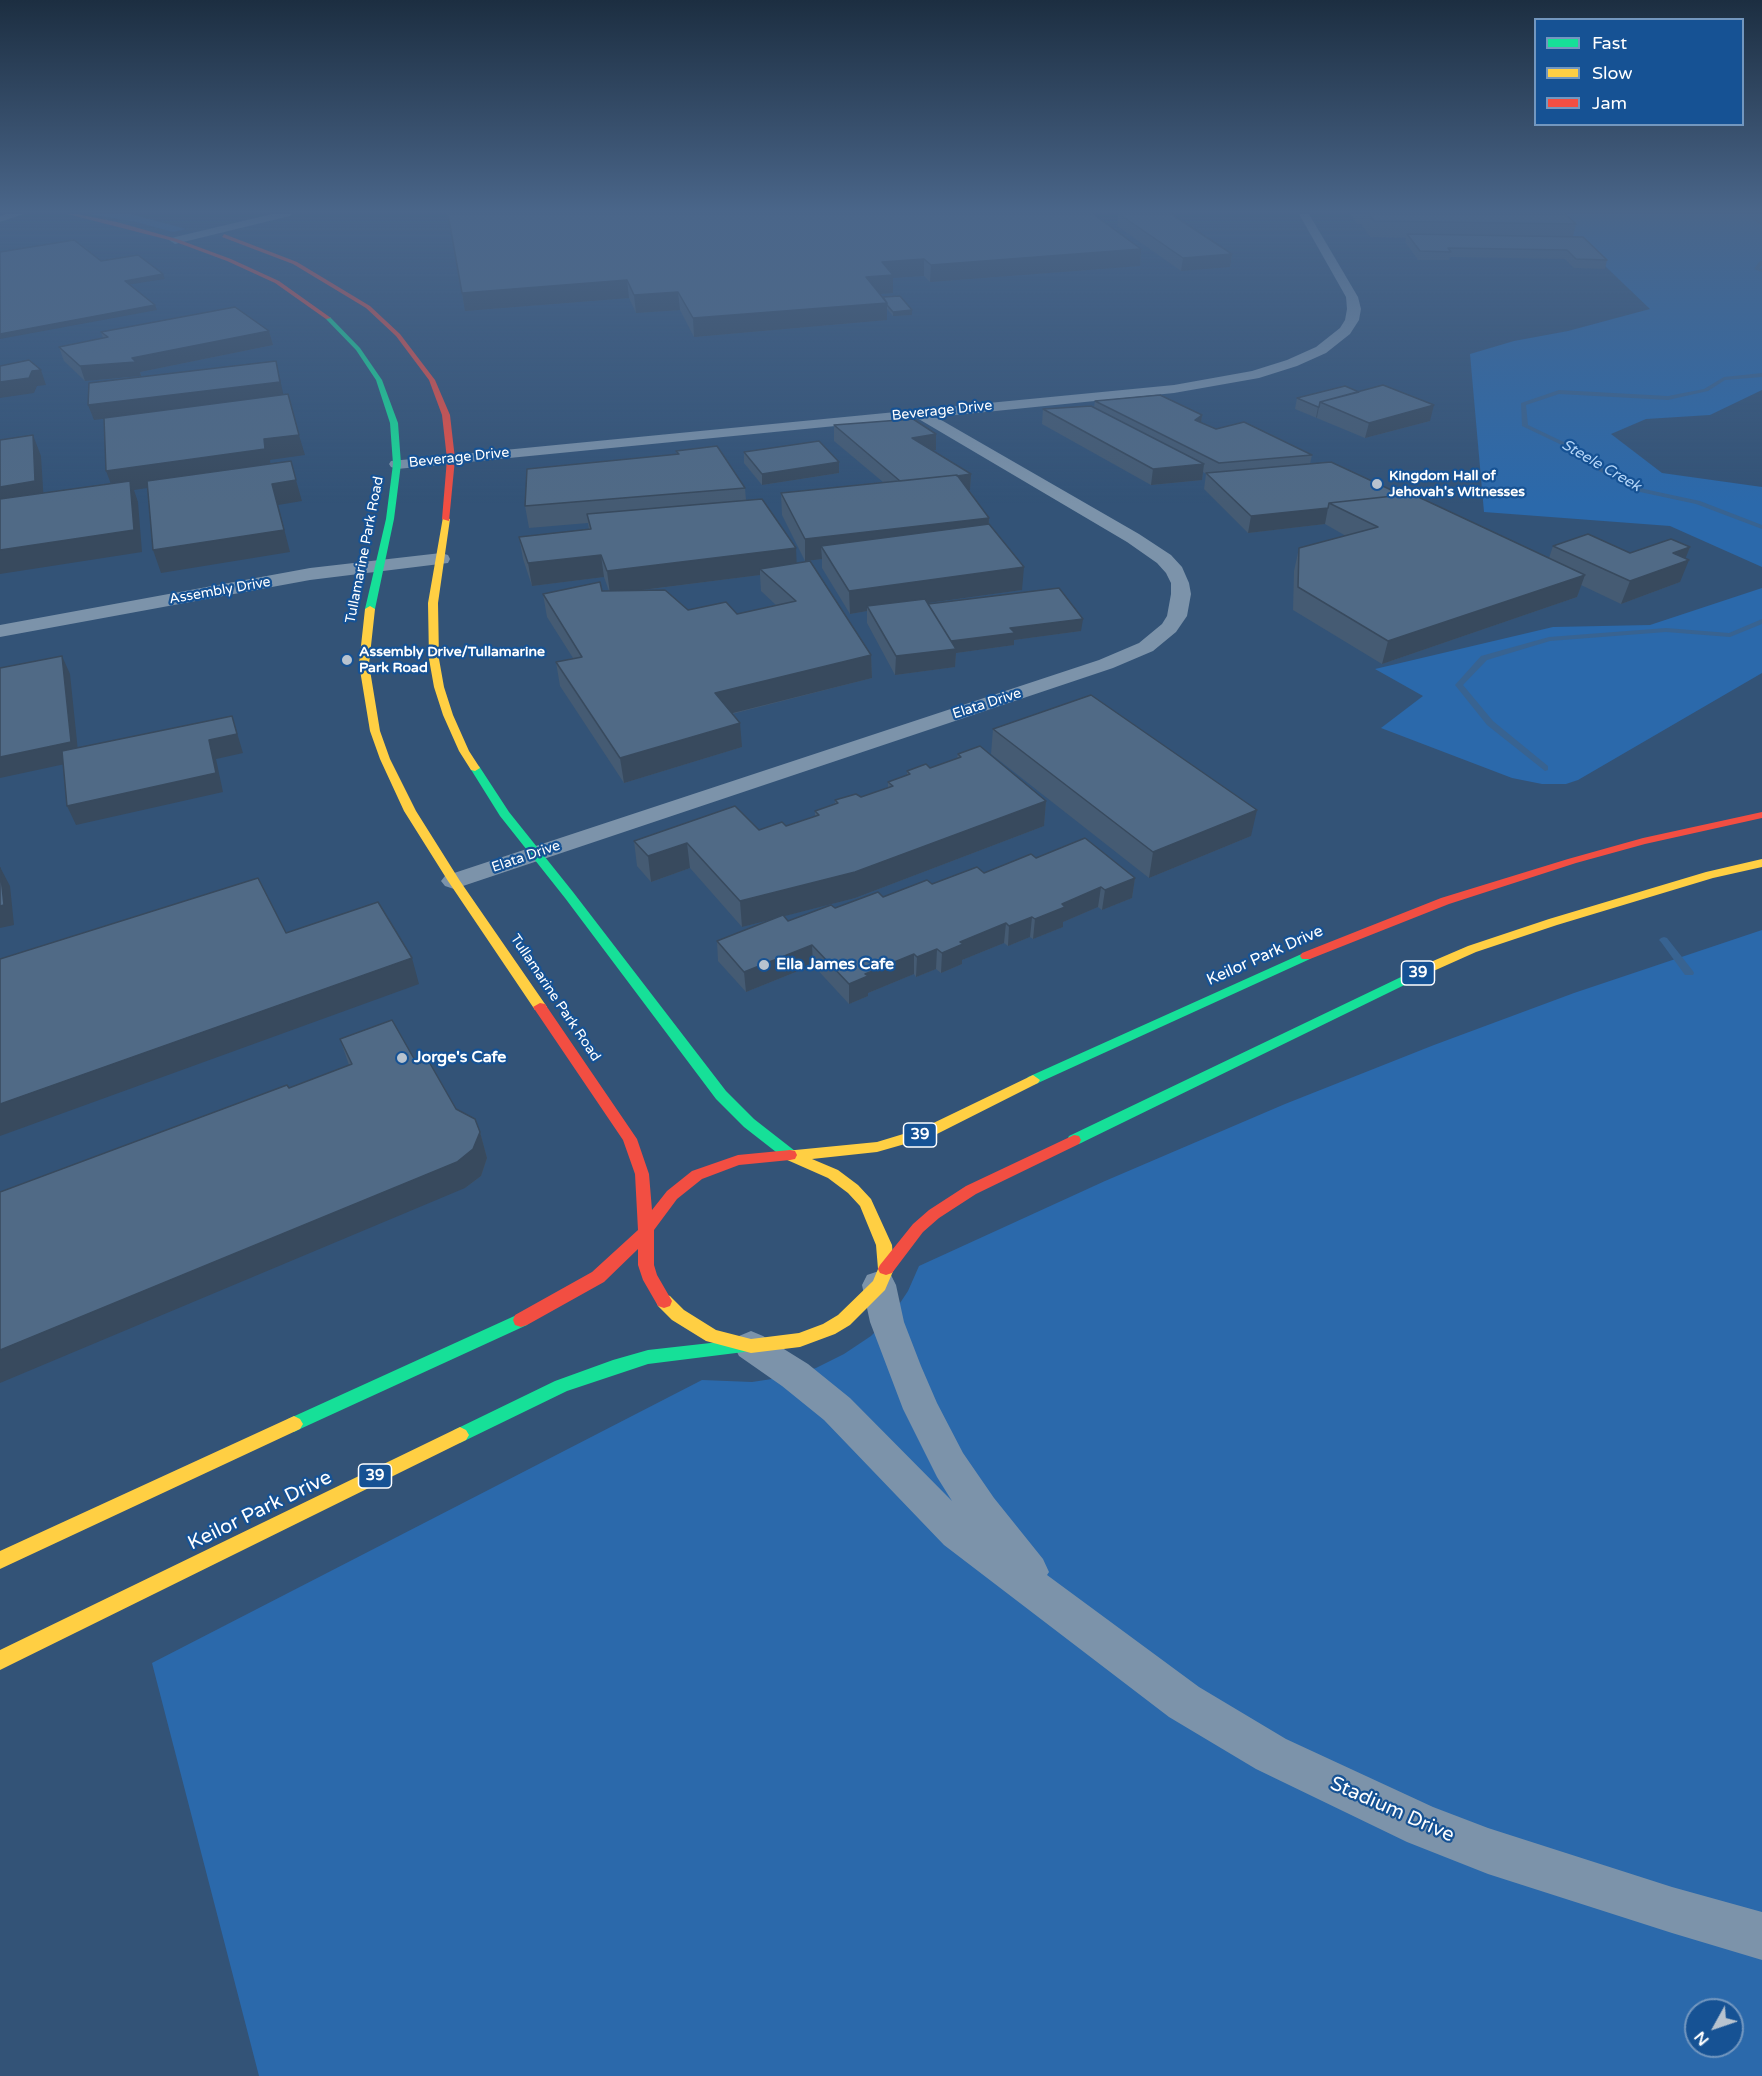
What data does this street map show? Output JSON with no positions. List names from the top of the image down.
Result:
{
  "streets": {
    "street": [
      "Beverage Drive",
      "Tullamarine Park Road",
      "Assembly Drive",
      "Elata Drive",
      "Keilor Park Drive",
      "39",
      "Stadium Drive"
    ]
  },
  "crossings": [
    ["Beverage Drive", "Tullamarine Park Road"],
    ["Beverage Drive", "Elata Drive"],
    ["Tullamarine Park Road", "Assembly Drive"],
    ["Tullamarine Park Road", "Elata Drive"],
    ["Tullamarine Park Road", "Keilor Park Drive"],
    ["Tullamarine Park Road", "39"],
    ["Keilor Park Drive", "39"]
  ],
  "water": ["Steele Creek"],
  "places": [
    "Kingdom Hall of Jehovah's Witnesses",
    "Assembly Drive/Tullamarine Park Road",
    "Ella James Cafe",
    "Jorge's Cafe"
  ],
  "legend": ["Fast", "Slow", "Jam"],
  "north": "bottom left"
}
